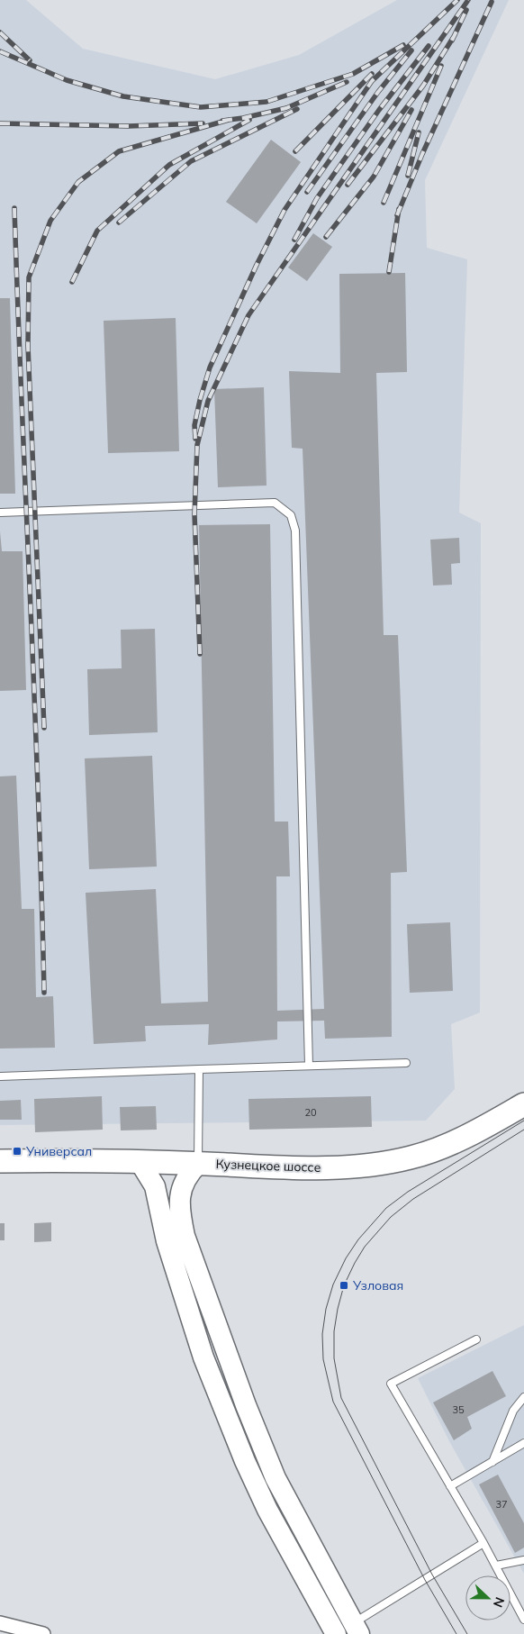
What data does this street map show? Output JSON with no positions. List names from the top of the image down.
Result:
{
  "streets": {
    "main road": ["Кузнецкое шоссе"]
  },
  "places": {
    "transit": ["Универсал", "Узловая"]
  },
  "house_numbers": ["20", "35", "37"],
  "north": "right"
}
